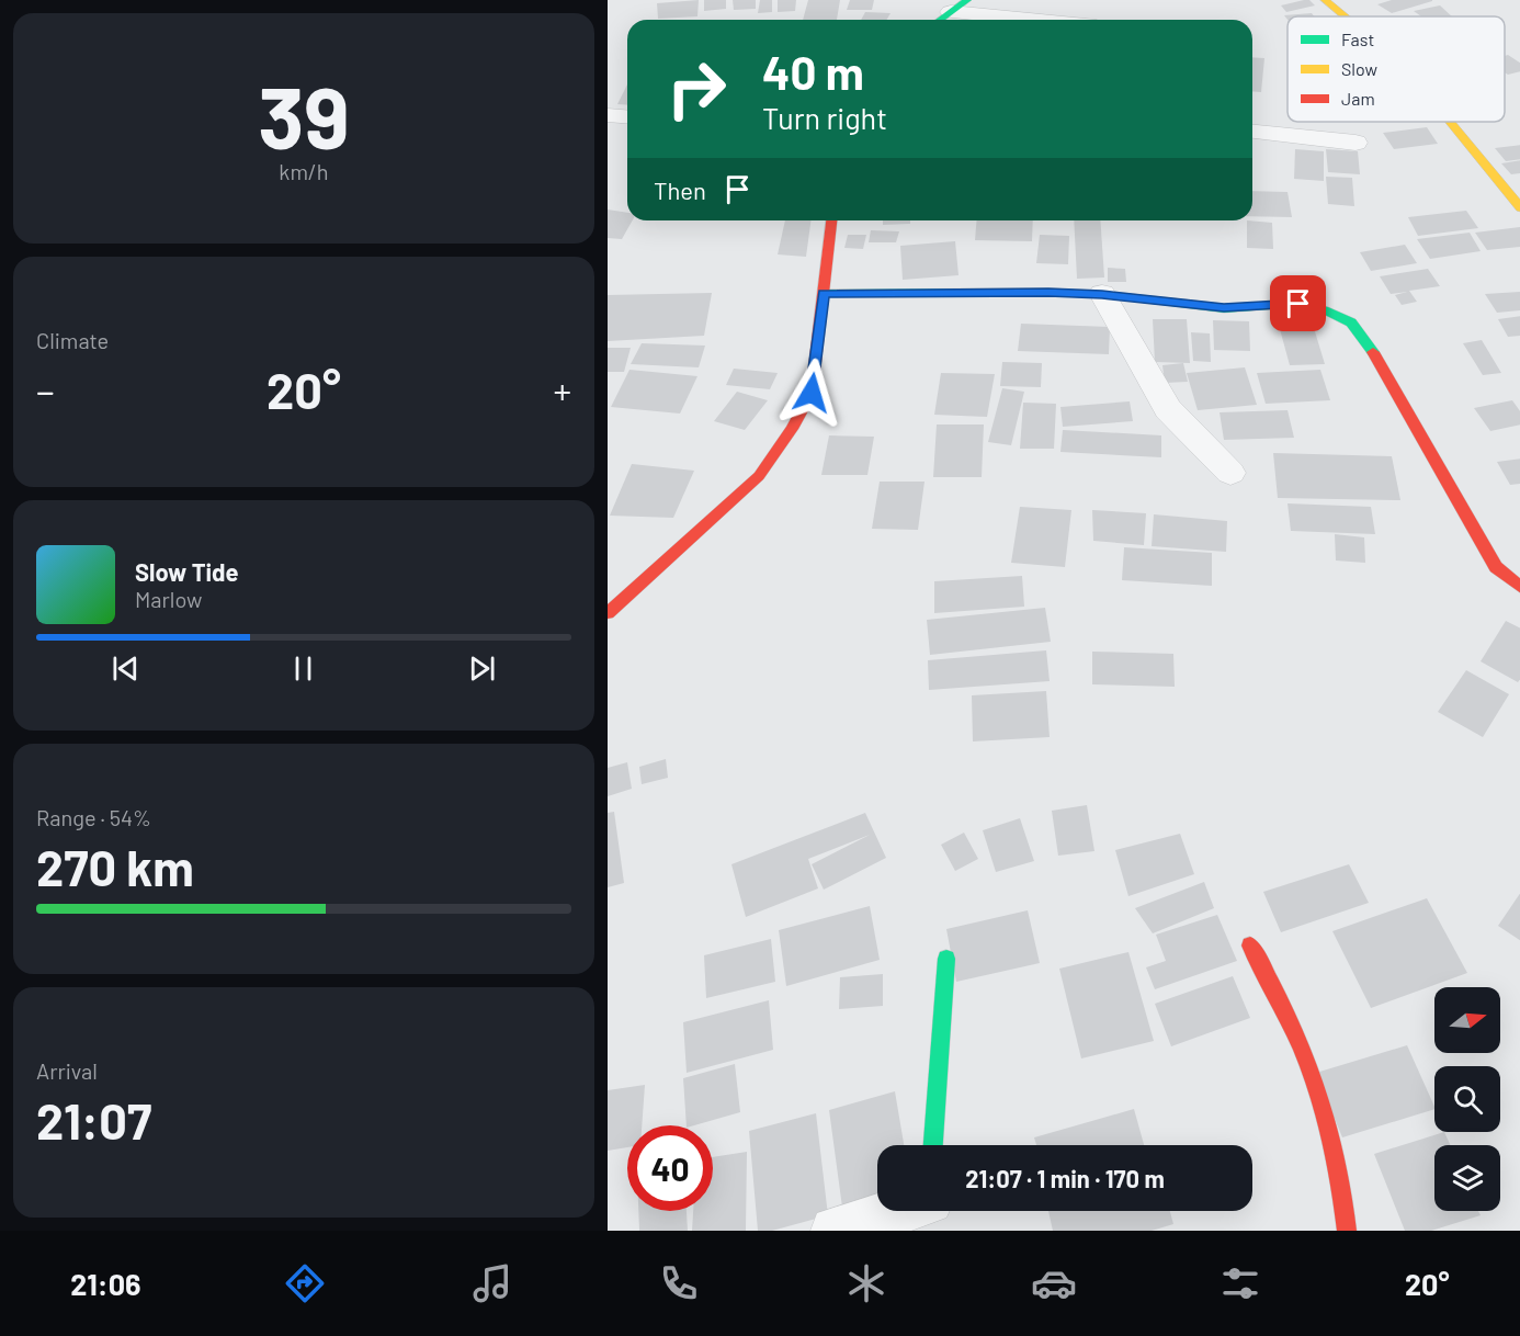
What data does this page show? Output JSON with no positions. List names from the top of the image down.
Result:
{
  "legend": ["Fast", "Slow", "Jam"],
  "north": "right",
  "page": {
    "tile": [
      ["39", "km/h"],
      "Climate",
      ["Range · 54%", "270 km"],
      ["Arrival", "21:07"]
    ],
    "turn": ["40 m", "Turn right"],
    "then": "Then",
    "heat": ["−", "20°", "+"],
    "song": ["Slow Tide", "Marlow"],
    "limit": "40",
    "trip": "21:07 · 1 min · 170 m",
    "tabs": ["21:06", "20°"]
  }
}
